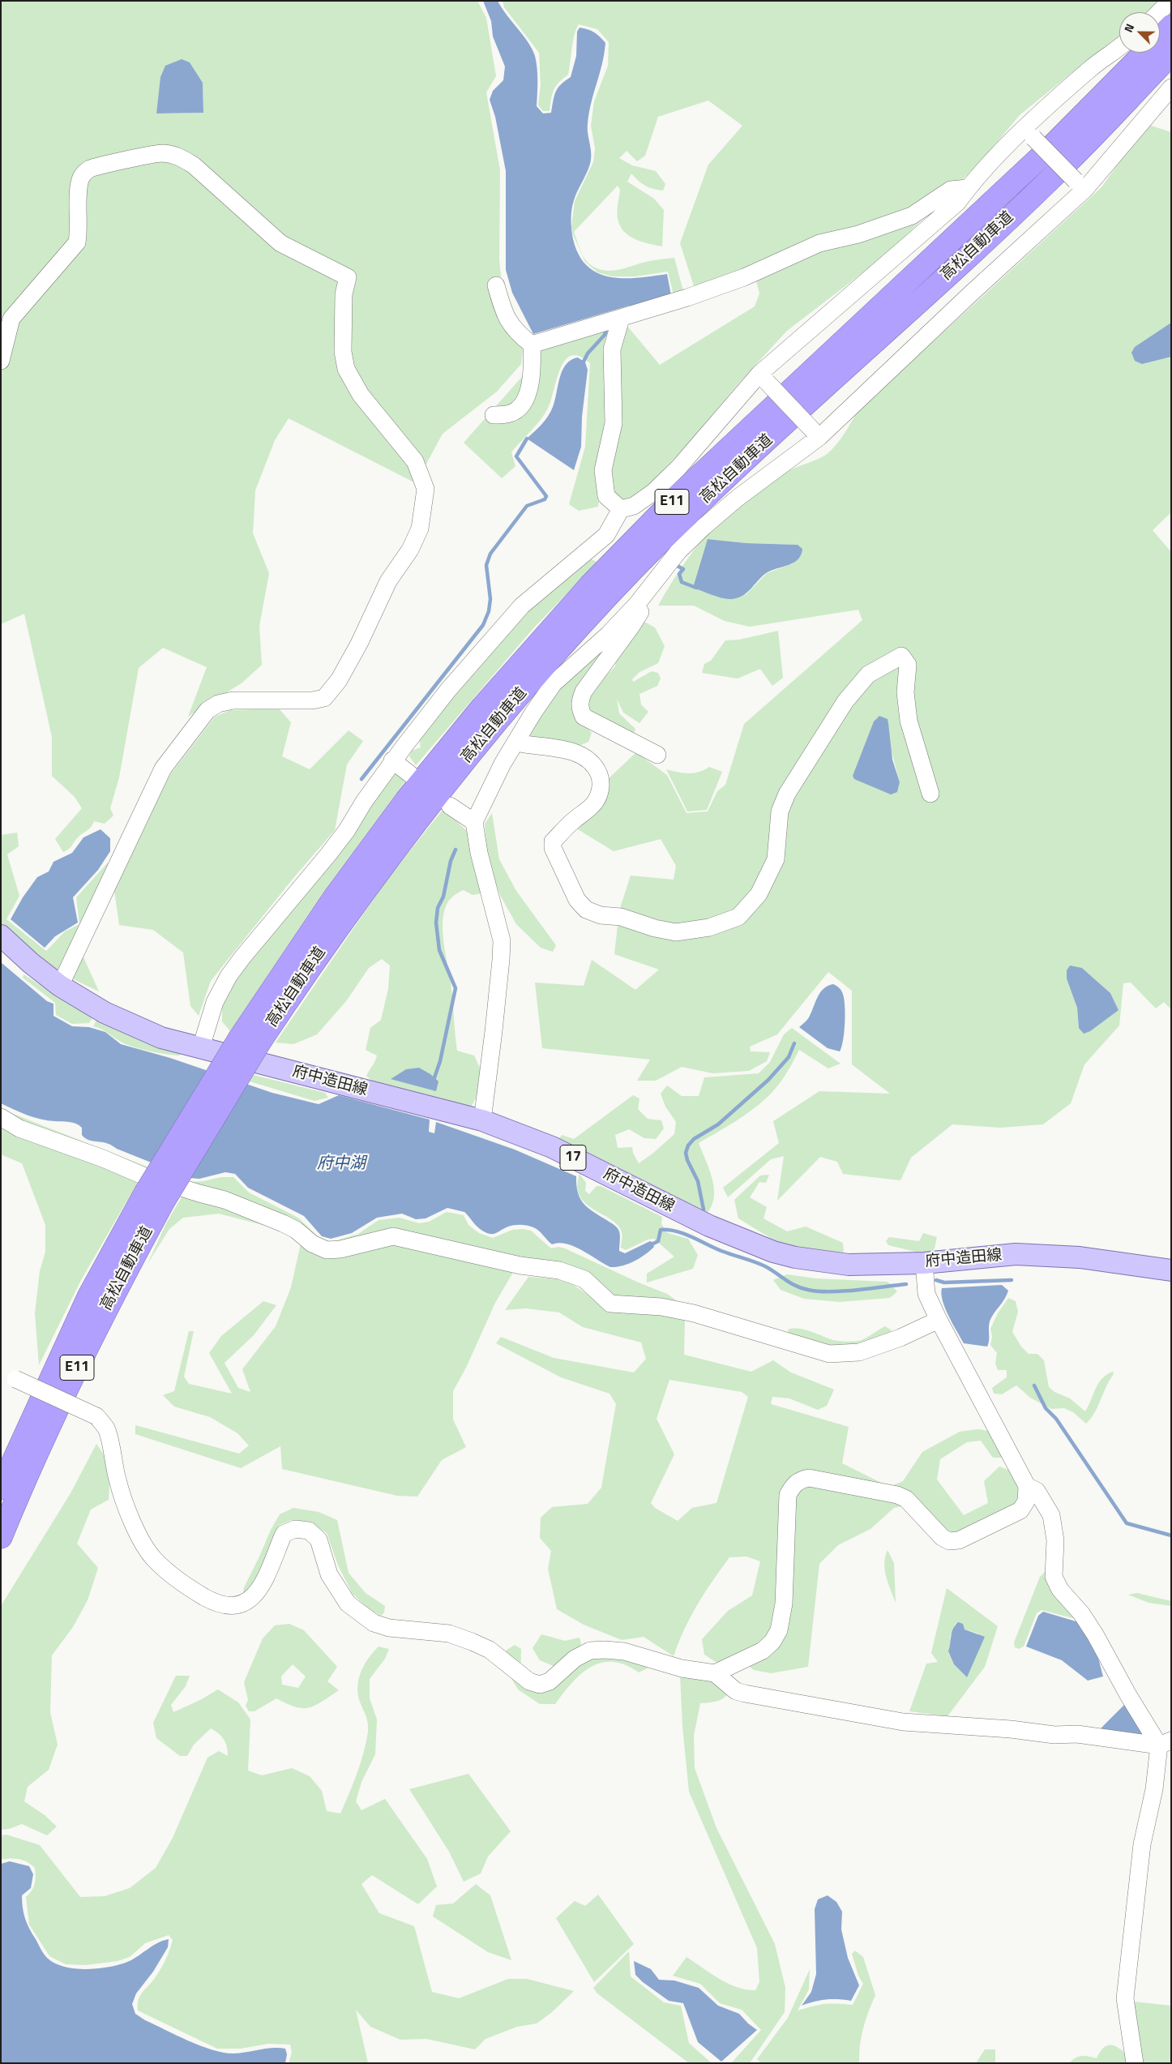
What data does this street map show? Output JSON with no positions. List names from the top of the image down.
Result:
{
  "streets": {
    "highway": ["高松自動車道", "E11"],
    "main road": ["府中造田線", "17"]
  },
  "water": ["府中湖"],
  "north": "top left"
}
